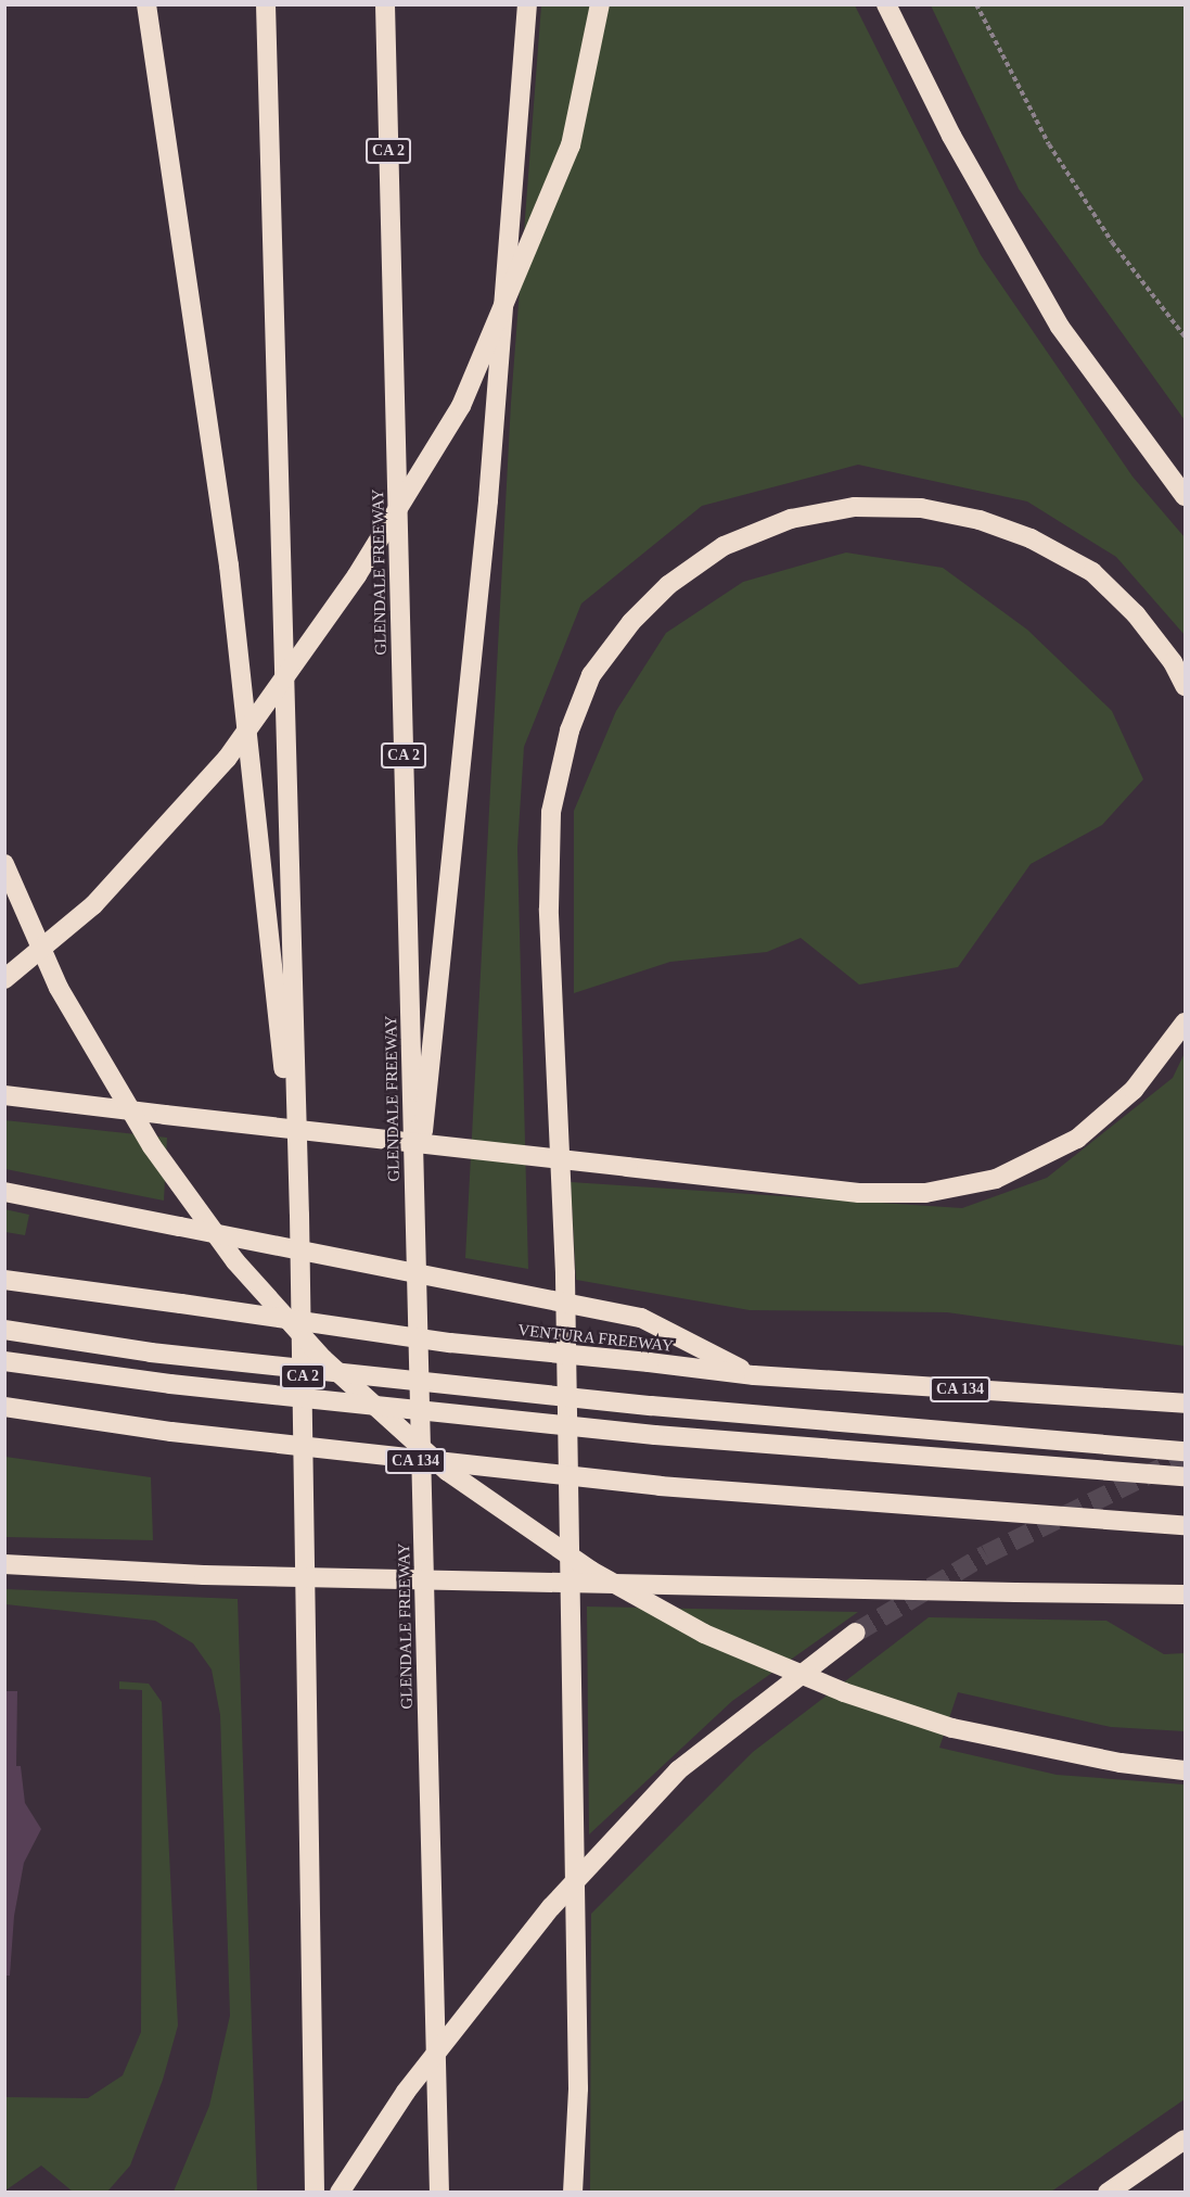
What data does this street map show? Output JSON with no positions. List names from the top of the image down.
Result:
{
  "streets": {
    "highway": [
      "CA 2",
      "GLENDALE FREEWAY",
      "VENTURA FREEWAY",
      "CA 134"
    ]
  }
}
